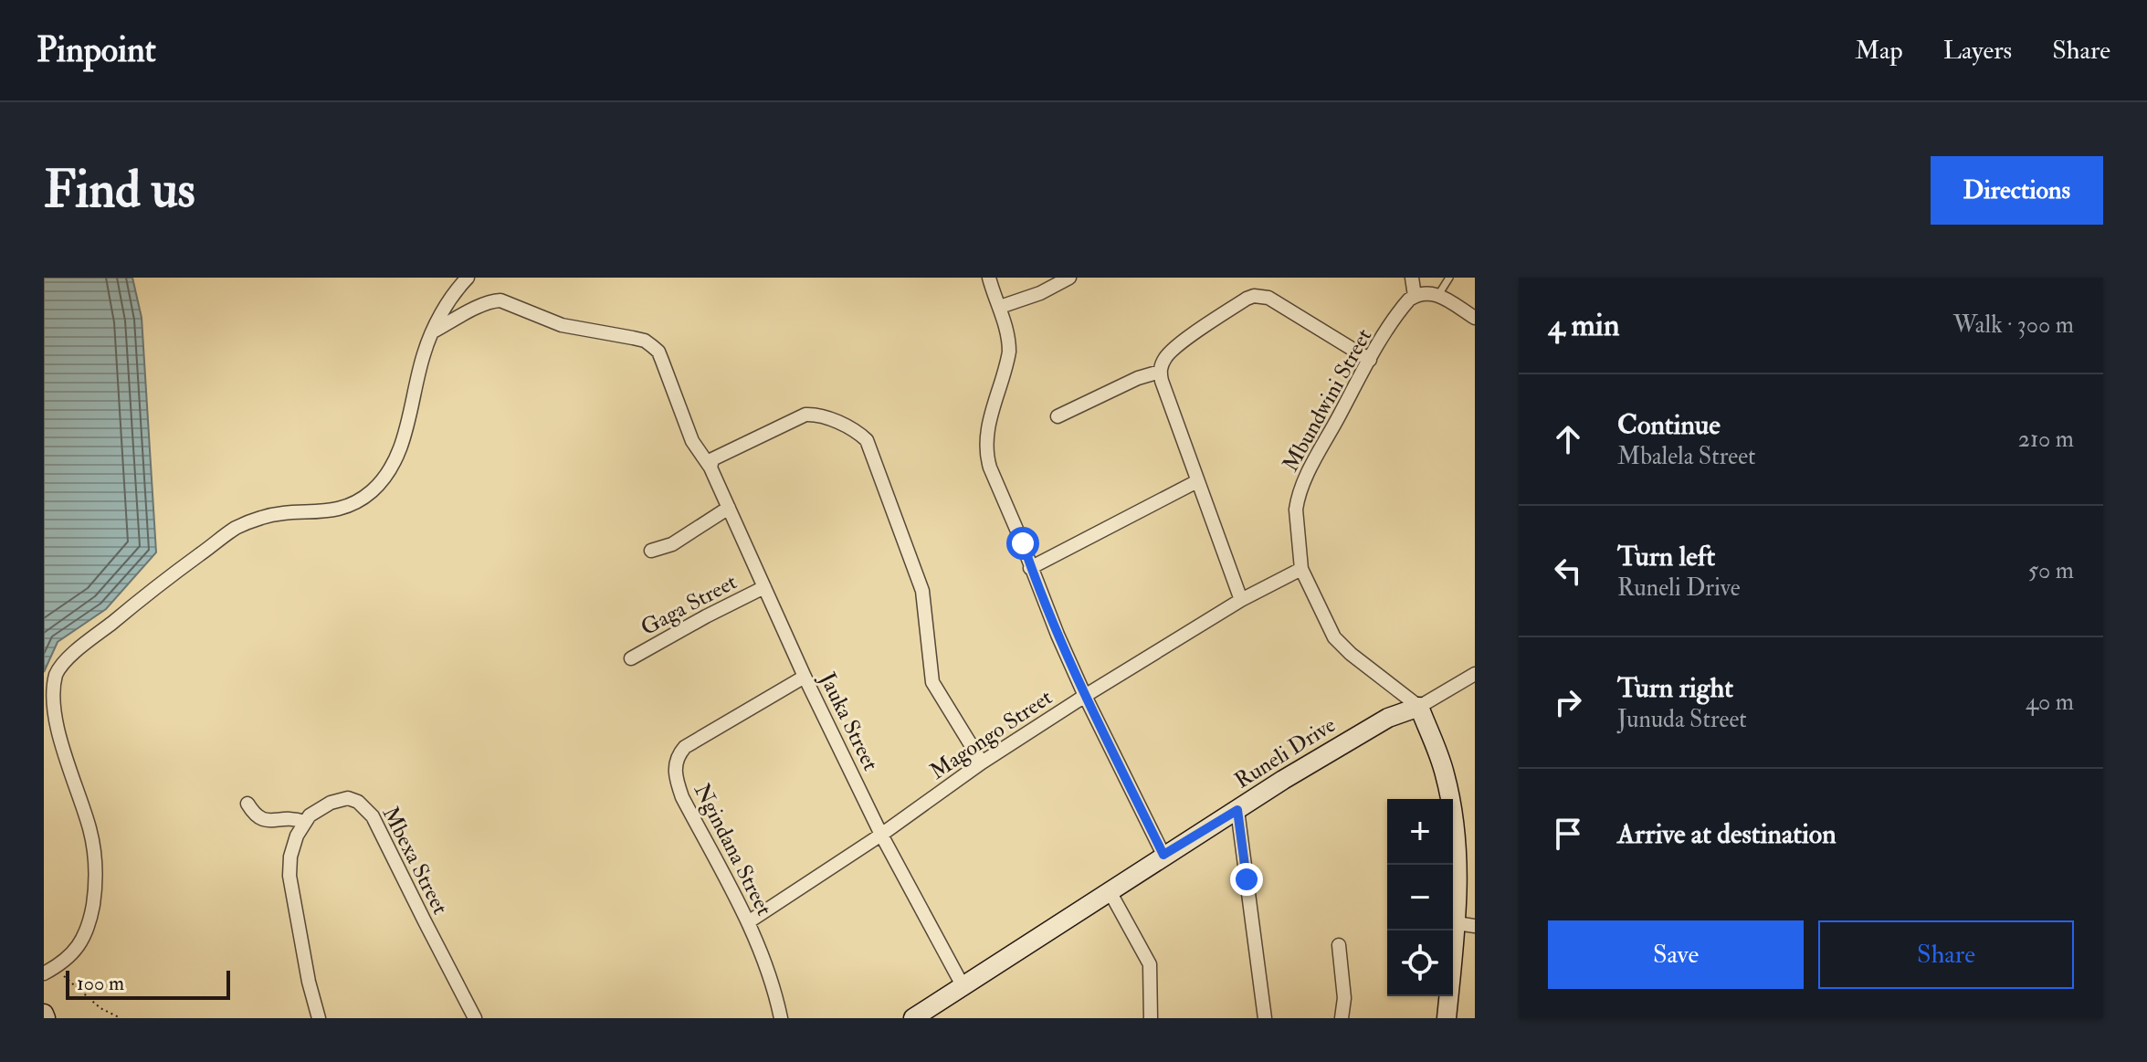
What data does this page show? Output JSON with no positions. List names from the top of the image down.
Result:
{
  "streets": {
    "street": [
      "Mbundwini Street",
      "Gaga Street",
      "Jauka Street",
      "Magongo Street",
      "Runeli Drive",
      "Ngindana Street",
      "Mbexa Street"
    ]
  },
  "crossings": [
    ["Mbundwini Street", "Magongo Street"],
    ["Mbundwini Street", "Runeli Drive"],
    ["Gaga Street", "Jauka Street"],
    ["Jauka Street", "Magongo Street"],
    ["Jauka Street", "Runeli Drive"],
    ["Jauka Street", "Ngindana Street"],
    ["Magongo Street", "Ngindana Street"]
  ],
  "scale_bar": "100 m",
  "page": {
    "header": "Pinpoint",
    "nav": ["Map", "Layers", "Share"],
    "buttons": [
      "Directions",
      ["Save", "Share"]
    ],
    "title": "Find us",
    "heading": ["4 min", "Walk · 300 m"],
    "list": [
      ["Continue", "Mbalela Street", "210 m"],
      ["Turn left", "Runeli Drive", "50 m"],
      ["Turn right", "Junuda Street", "40 m"],
      "Arrive at destination"
    ],
    "map_buttons": ["+", "−"],
    "scale": "100 m"
  }
}
